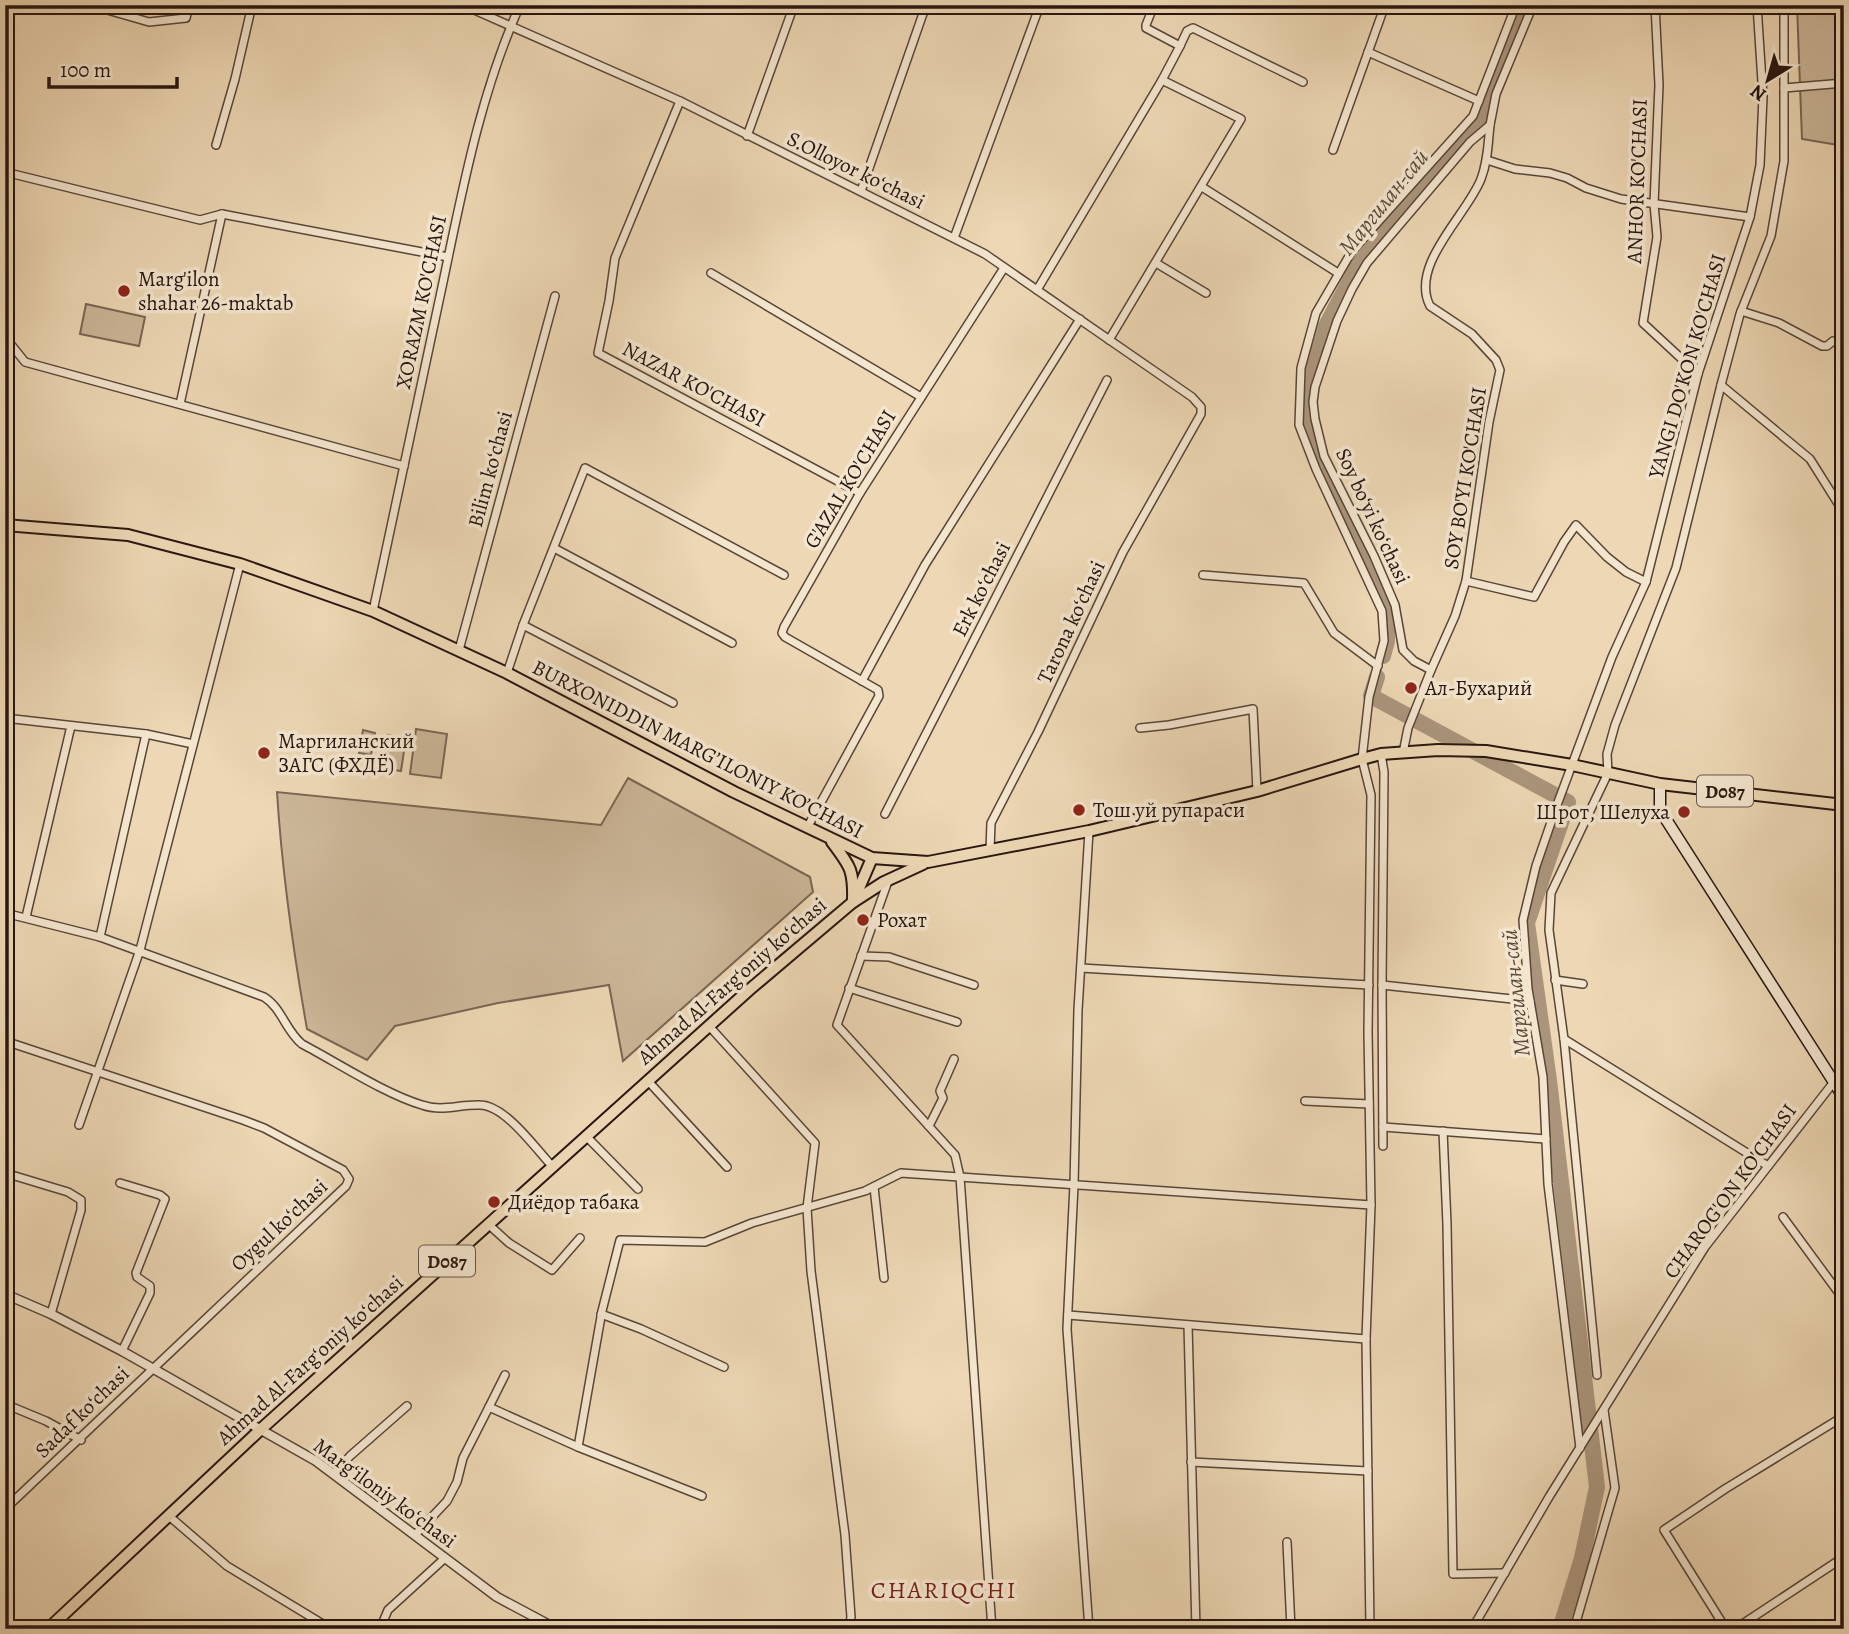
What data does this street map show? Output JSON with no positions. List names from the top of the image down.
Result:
{
  "streets": {
    "main road": ["BURXONIDDIN MARG’ILONIY KO’CHASI", "D087", "Ahmad Al-Fargʻoniy koʻchasi"],
    "street": [
      "S.Olloyor koʻchasi",
      "ANHOR KO'CHASI",
      "XORAZM KO'CHASI",
      "YANGI DO'KON KO'CHASI",
      "NAZAR KO'CHASI",
      "Bilim koʻchasi",
      "SOY BO'YI KO'CHASI",
      "G'AZAL KO'CHASI",
      "Soy boʻyi koʻchasi",
      "Erk koʻchasi",
      "Tarona koʻchasi",
      "CHAROG'ON KO'CHASI",
      "Oygul koʻchasi",
      "Sadaf koʻchasi",
      "Margʻiloniy koʻchasi"
    ]
  },
  "crossings": [
    ["S.Olloyor koʻchasi", "XORAZM KO'CHASI"],
    ["S.Olloyor koʻchasi", "NAZAR KO'CHASI"],
    ["S.Olloyor koʻchasi", "G'AZAL KO'CHASI"],
    ["S.Olloyor koʻchasi", "Tarona koʻchasi"],
    ["ANHOR KO'CHASI", "YANGI DO'KON KO'CHASI"],
    ["XORAZM KO'CHASI", "BURXONIDDIN MARG’ILONIY KO’CHASI"],
    ["YANGI DO'KON KO'CHASI", "BURXONIDDIN MARG’ILONIY KO’CHASI"],
    ["YANGI DO'KON KO'CHASI", "CHAROG'ON KO'CHASI"],
    ["NAZAR KO'CHASI", "G'AZAL KO'CHASI"],
    ["Bilim koʻchasi", "BURXONIDDIN MARG’ILONIY KO’CHASI"],
    ["SOY BO'YI KO'CHASI", "Soy boʻyi koʻchasi"],
    ["Soy boʻyi koʻchasi", "BURXONIDDIN MARG’ILONIY KO’CHASI"],
    ["Tarona koʻchasi", "BURXONIDDIN MARG’ILONIY KO’CHASI"],
    ["BURXONIDDIN MARG’ILONIY KO’CHASI", "D087"],
    ["D087", "Ahmad Al-Fargʻoniy koʻchasi"],
    ["Ahmad Al-Fargʻoniy koʻchasi", "Margʻiloniy koʻchasi"],
    ["Oygul koʻchasi", "Sadaf koʻchasi"],
    ["Oygul koʻchasi", "Margʻiloniy koʻchasi"],
    ["Sadaf koʻchasi", "Margʻiloniy koʻchasi"]
  ],
  "districts": ["CHARIQCHI"],
  "water": ["Маргилан-сай"],
  "places": [
    "Marg'ilon shahar 26-maktab",
    "Ал-Бухарий",
    "Маргиланский ЗАГС (ФХДЁ)",
    "Тош уй рупараси",
    "Шрот, Шелуха",
    "Рохат",
    "Диёдор табака"
  ],
  "scale_bar": "100 m",
  "north": "bottom left"
}
